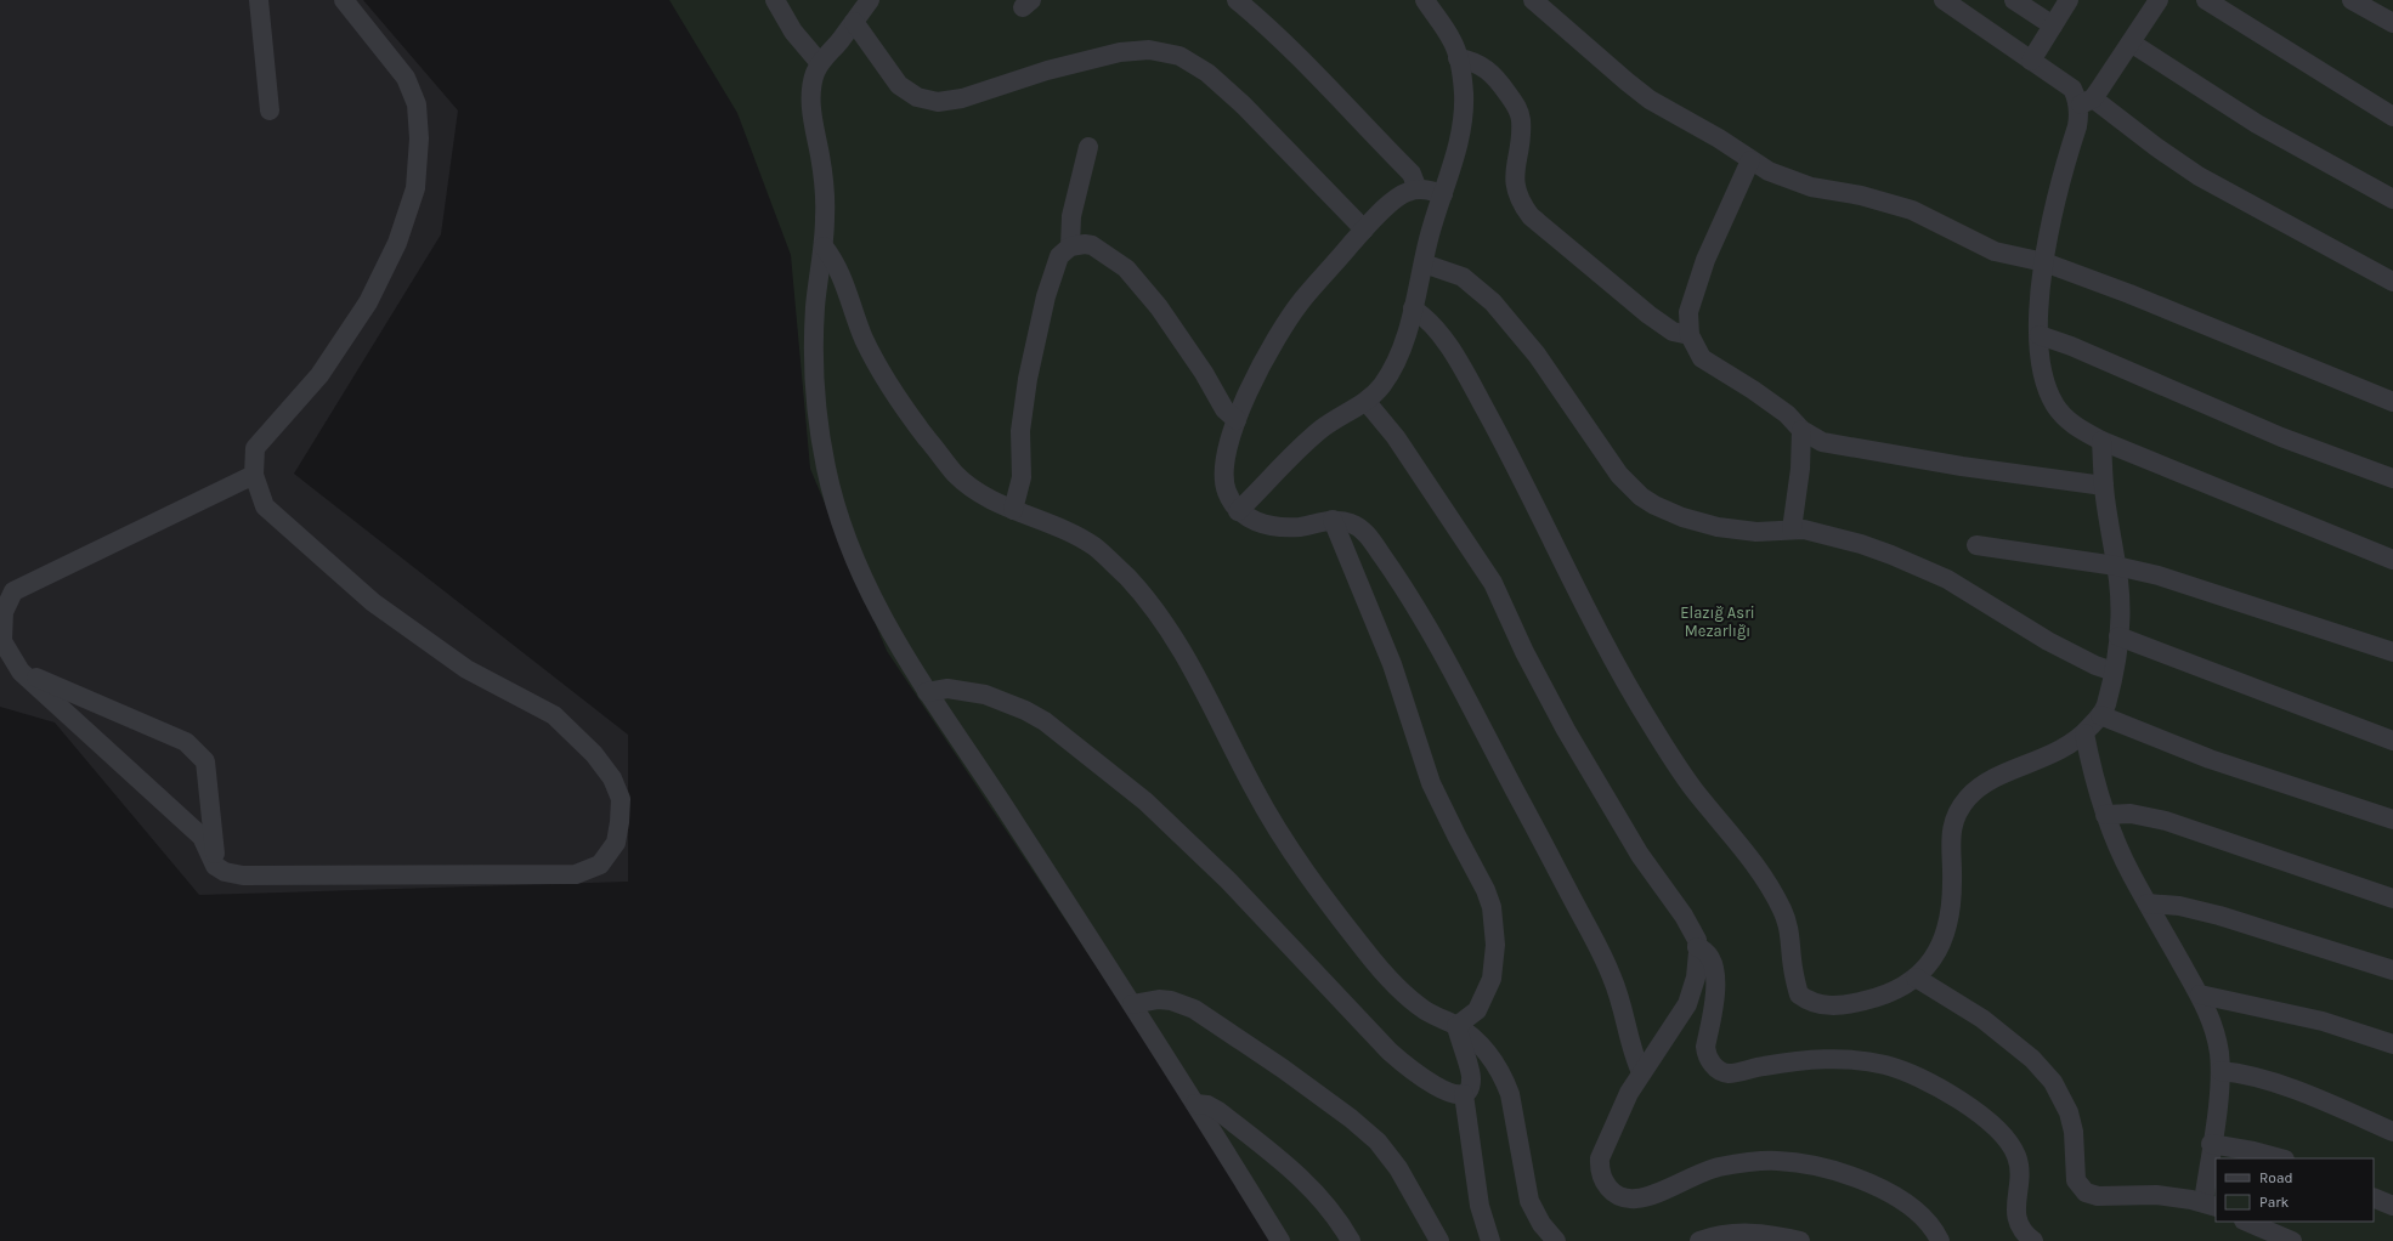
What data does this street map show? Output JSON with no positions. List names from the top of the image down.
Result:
{
  "parks": ["Elazığ Asri Mezarlığı"],
  "legend": ["Road", "Park"]
}
